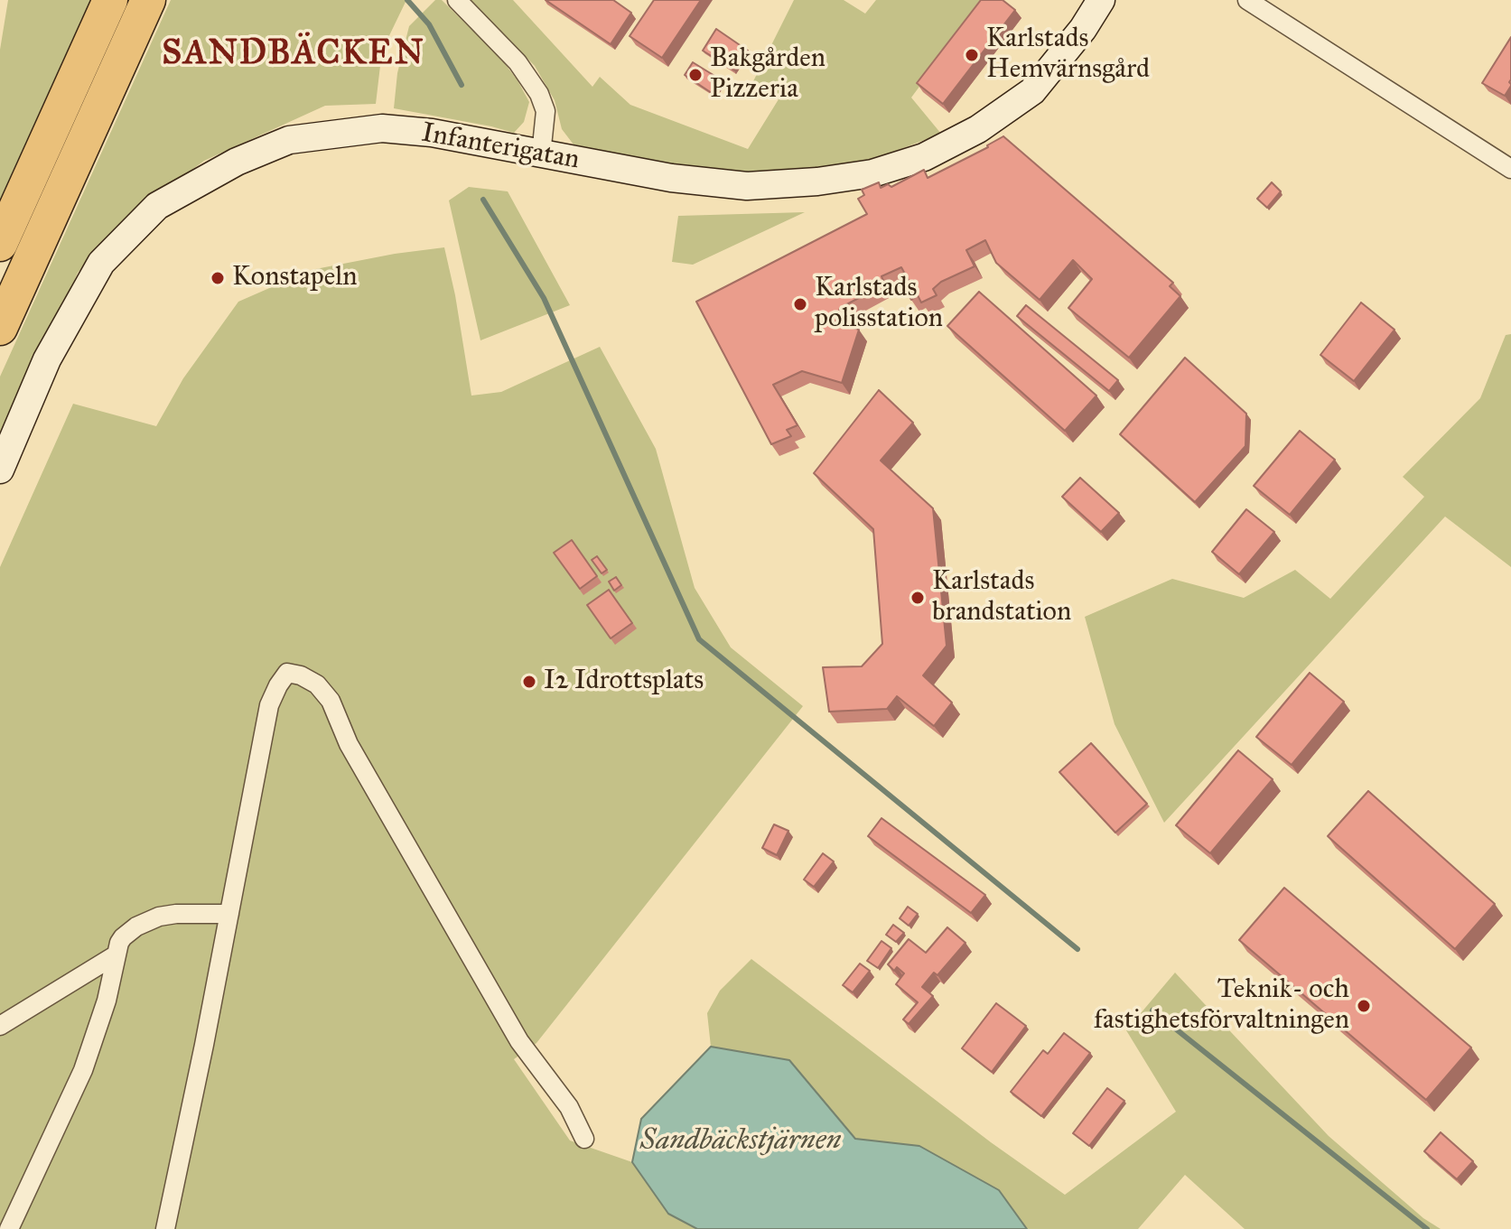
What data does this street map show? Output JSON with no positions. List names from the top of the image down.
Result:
{
  "streets": {
    "street": ["Infanterigatan"]
  },
  "districts": ["SANDBÄCKEN"],
  "water": ["Sandbäckstjärnen"],
  "places": [
    "Karlstads Hemvärnsgård",
    "Bakgården Pizzeria",
    "Konstapeln",
    "Karlstads polisstation",
    "Karlstads brandstation",
    "I2 Idrottsplats",
    "Teknik- och fastighetsförvaltningen"
  ]
}
